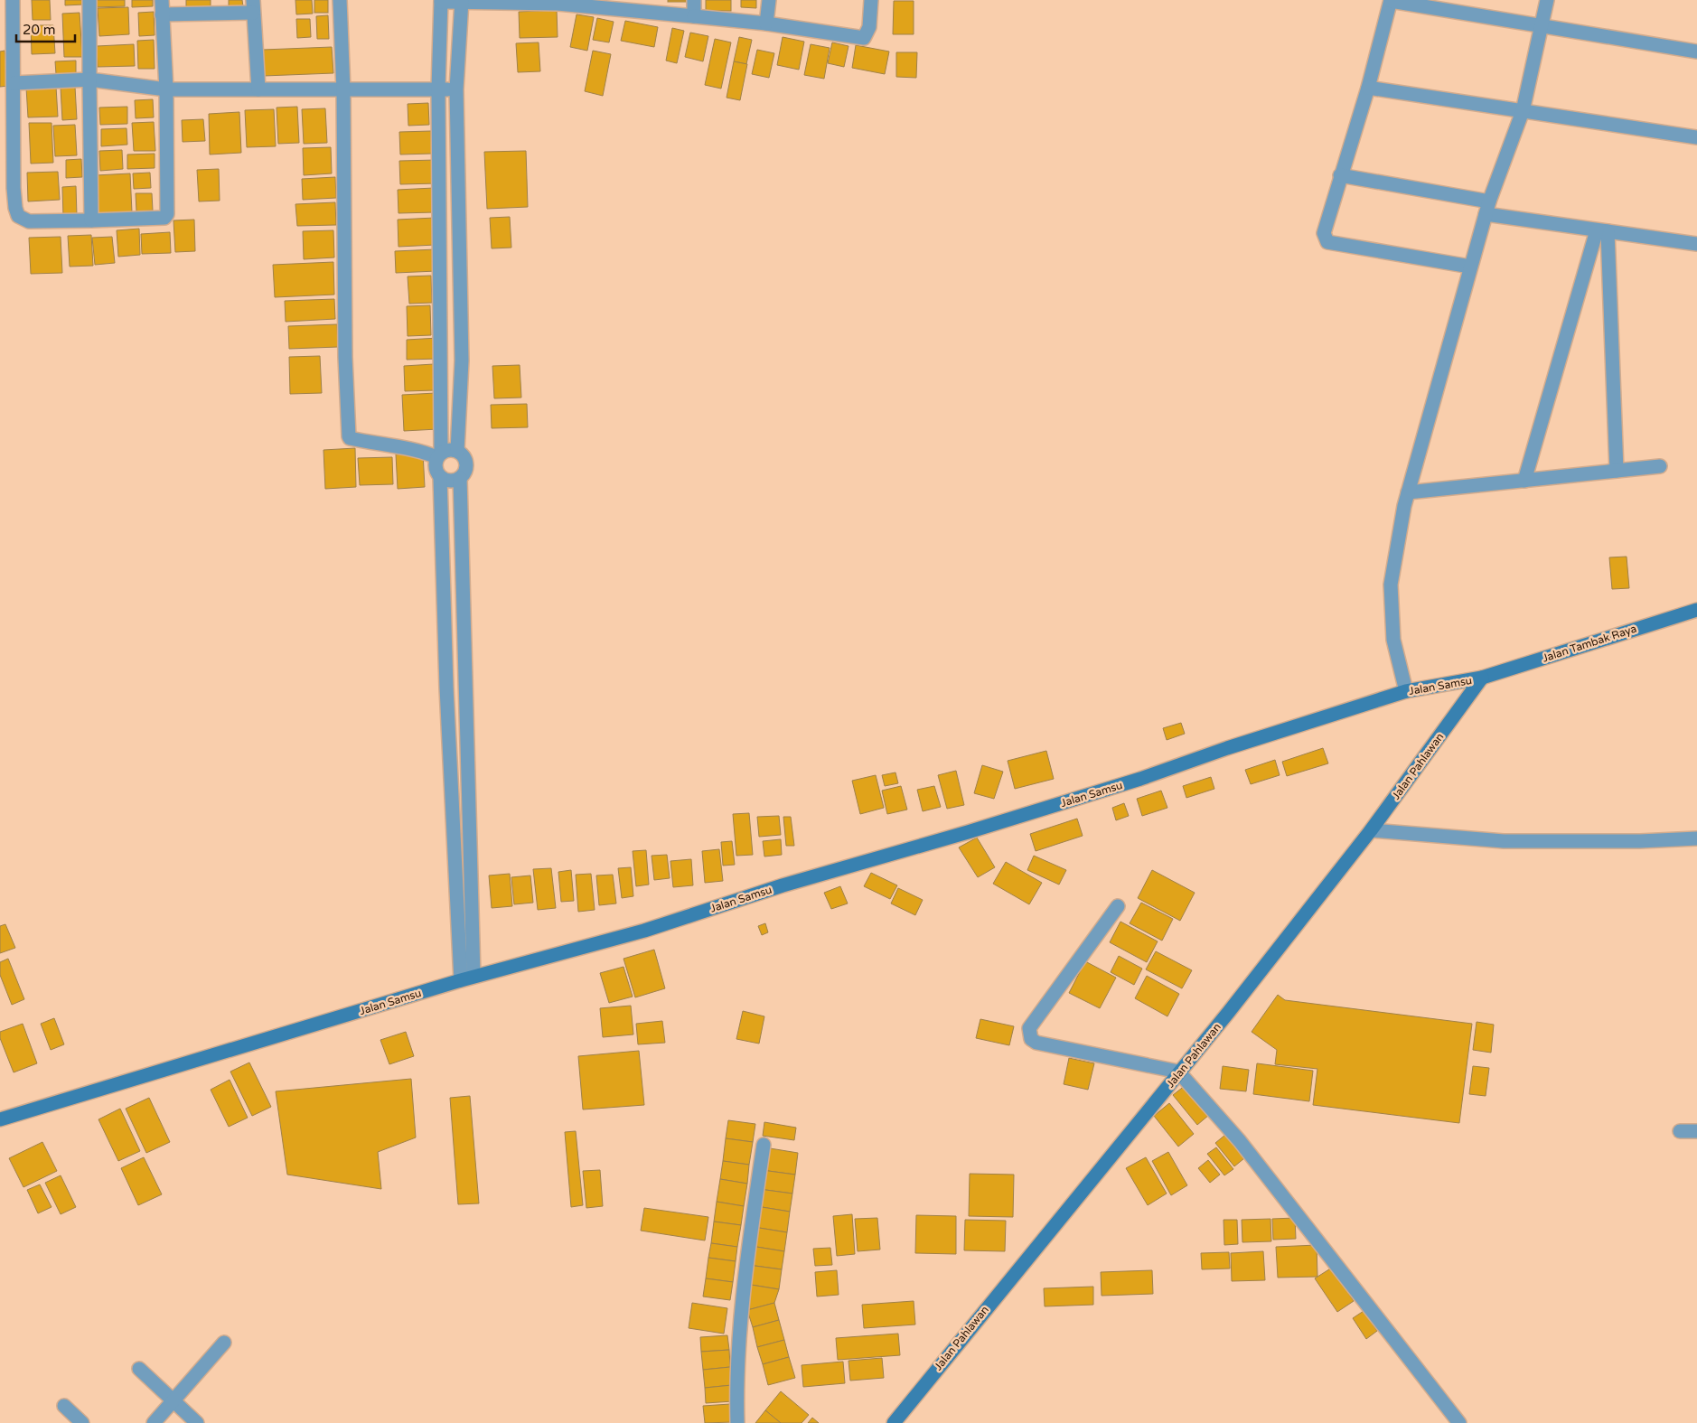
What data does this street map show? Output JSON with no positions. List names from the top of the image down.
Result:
{
  "streets": {
    "street": ["Jalan Tambak Raya", "Jalan Samsu", "Jalan Pahlawan"]
  },
  "crossings": [
    ["Jalan Tambak Raya", "Jalan Samsu"],
    ["Jalan Tambak Raya", "Jalan Pahlawan"],
    ["Jalan Samsu", "Jalan Pahlawan"]
  ],
  "scale_bar": "20 m"
}
